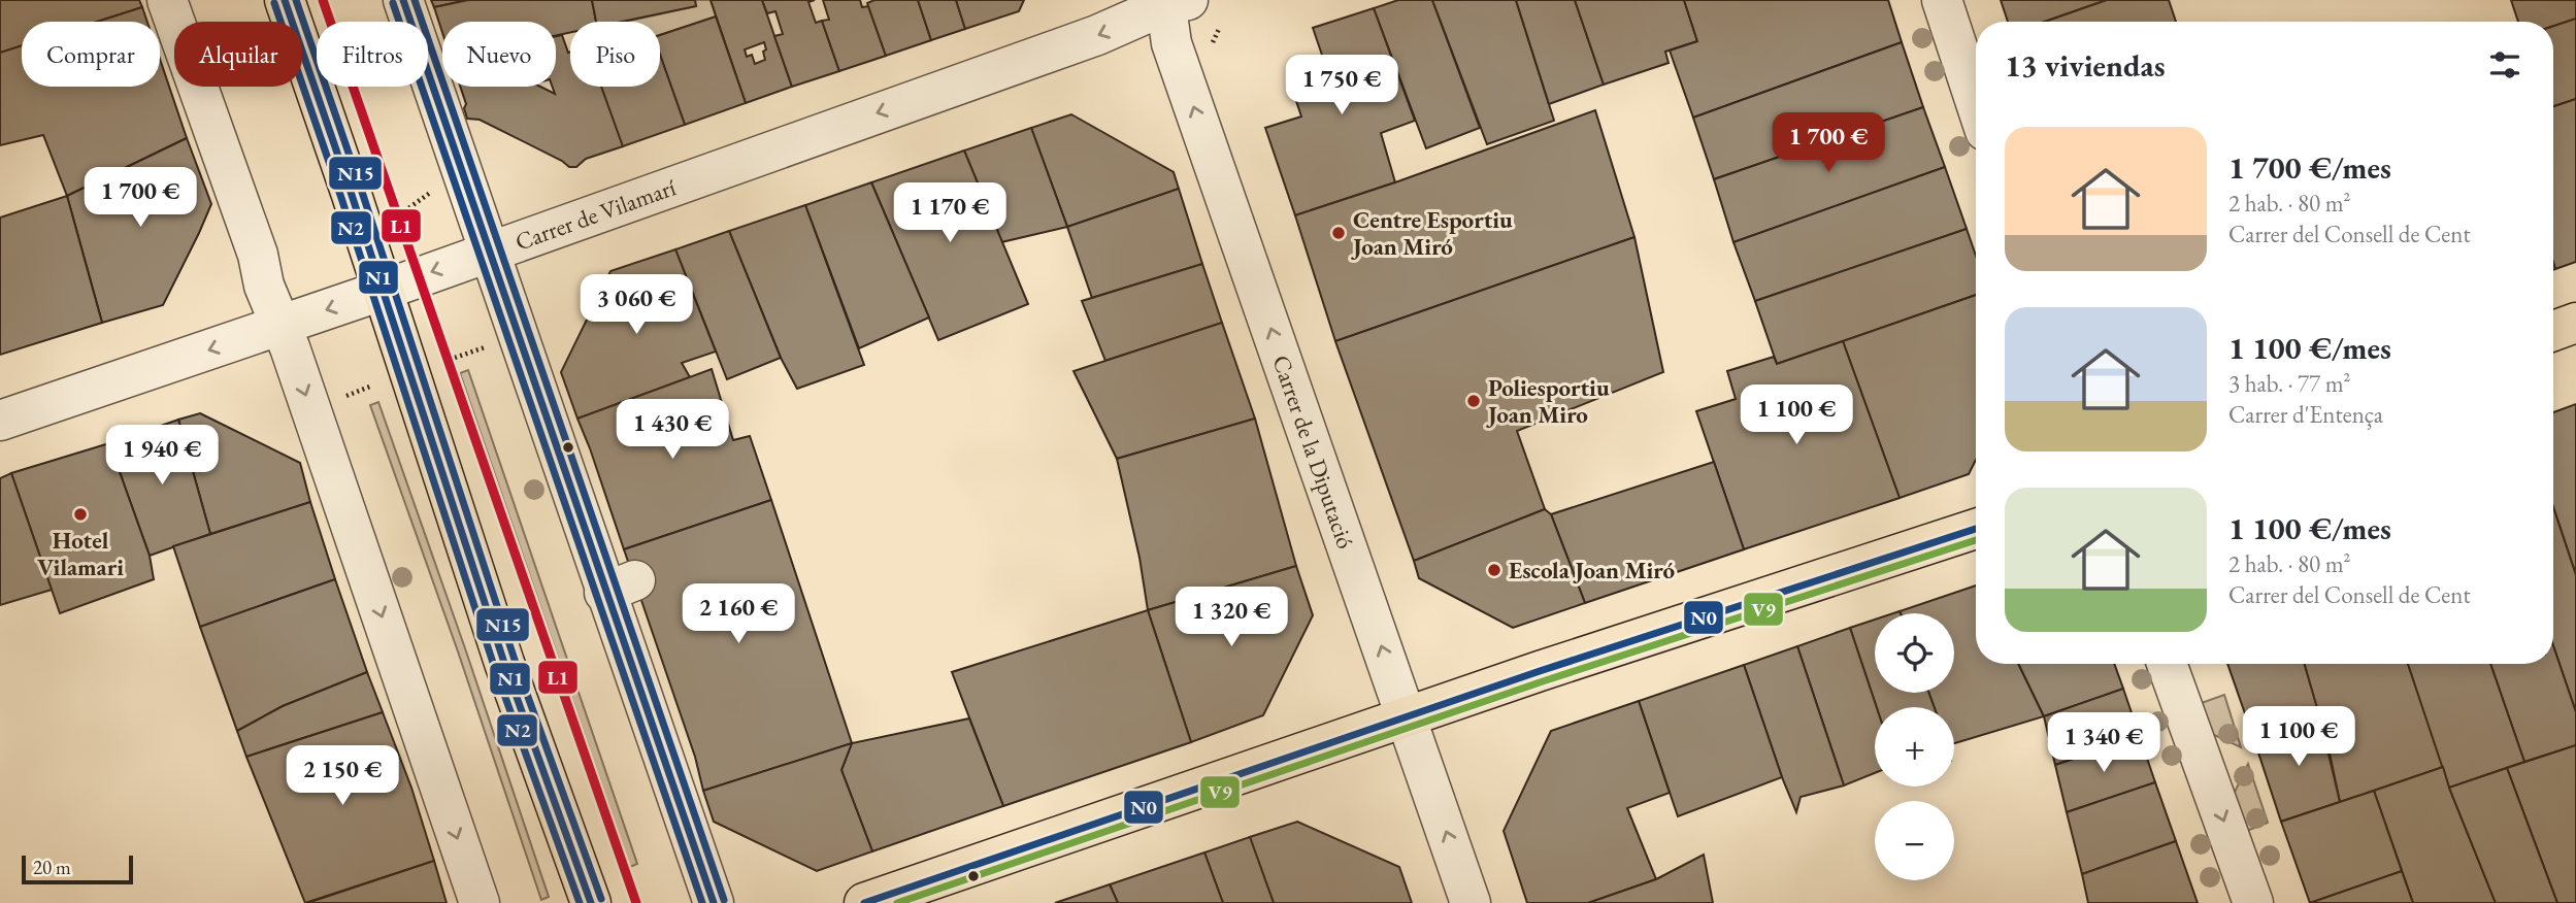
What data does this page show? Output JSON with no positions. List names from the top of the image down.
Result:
{
  "streets": {
    "street": ["Carrer de Vilamarí", "Carrer de la Diputació"]
  },
  "crossings": [
    ["Carrer de Vilamarí", "Carrer de la Diputació"]
  ],
  "one_way": ["Carrer de Vilamarí", "Carrer de la Diputació"],
  "places": [
    "Centre Esportiu Joan Miró",
    "Poliesportiu Joan Miro",
    "Hotel Vilamari",
    "Escola Joan Miró"
  ],
  "lines": [
    "transit line L1",
    "transit line N1",
    "transit line N15",
    "transit line N2",
    "transit line N0",
    "transit line V9"
  ],
  "scale_bar": "20 m",
  "page": {
    "chip": [
      "Comprar",
      "Alquilar",
      "Filtros",
      "Nuevo",
      "Piso"
    ],
    "heading": "13 viviendas",
    "price": [
      "1 750 €",
      "1 700 €",
      "1 700 €",
      "1 170 €",
      "3 060 €",
      "1 100 €",
      "1 430 €",
      "1 940 €",
      "2 160 €",
      "1 320 €",
      "1 100 €",
      "1 340 €",
      "2 150 €"
    ],
    "list": [
      {
        "name": "1 700 €/mes",
        "note": "2 hab. · 80 m² · Carrer del Consell de Cent"
      },
      {
        "name": "1 100 €/mes",
        "note": "3 hab. · 77 m² · Carrer d'Entença"
      },
      {
        "name": "1 100 €/mes",
        "note": "2 hab. · 80 m² · Carrer del Consell de Cent"
      }
    ],
    "map_buttons": ["+", "−"],
    "scale": "20 m"
  }
}
